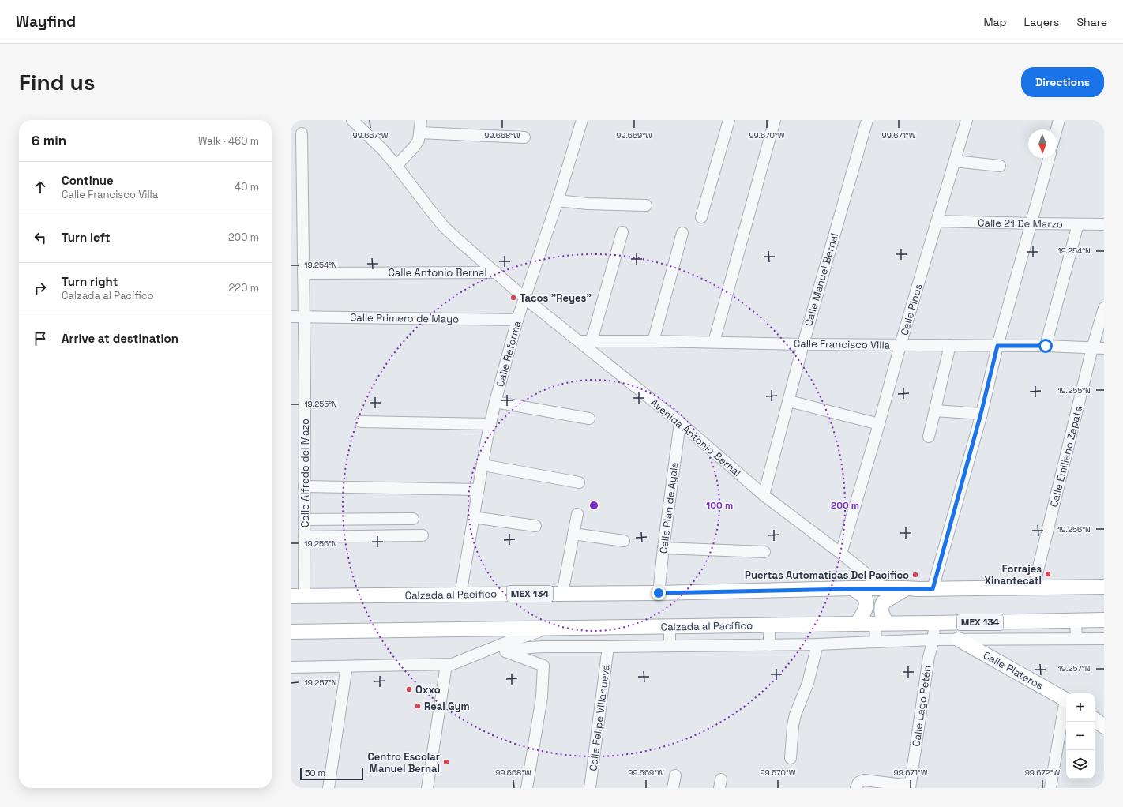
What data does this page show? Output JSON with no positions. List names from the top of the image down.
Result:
{
  "streets": {
    "main road": ["MEX 134", "Calzada al Pacífico", "Calle Plateros"],
    "street": [
      "Calle 21 De Marzo",
      "Calle Antonio Bernal",
      "Calle Manuel Bernal",
      "Calle Pinos",
      "Calle Primero de Mayo",
      "Calle Francisco Villa",
      "Calle Reforma",
      "Avenida Antonio Bernal",
      "Calle Emiliano Zapata",
      "Calle Alfredo del Mazo",
      "Calle Plan de Ayala",
      "Calle Lago Petén",
      "Calle Felipe Villanueva"
    ]
  },
  "crossings": [
    ["Calle 21 De Marzo", "Calle Pinos"],
    ["Calle Antonio Bernal", "Avenida Antonio Bernal"],
    ["Calle Antonio Bernal", "Calle Alfredo del Mazo"],
    ["Calle Manuel Bernal", "Calle Francisco Villa"],
    ["Calle Manuel Bernal", "Avenida Antonio Bernal"],
    ["Calle Pinos", "Calle Francisco Villa"],
    ["Calle Pinos", "Avenida Antonio Bernal"],
    ["Calle Primero de Mayo", "Calle Reforma"],
    ["Calle Primero de Mayo", "Calle Alfredo del Mazo"],
    ["Calle Francisco Villa", "Avenida Antonio Bernal"],
    ["Calle Francisco Villa", "Calle Emiliano Zapata"],
    ["Calle Reforma", "Avenida Antonio Bernal"],
    ["Calle Reforma", "Calzada al Pacífico"],
    ["Avenida Antonio Bernal", "Calle Plan de Ayala"],
    ["Avenida Antonio Bernal", "Calzada al Pacífico"],
    ["Calle Emiliano Zapata", "Calzada al Pacífico"],
    ["Calle Alfredo del Mazo", "Calzada al Pacífico"],
    ["Calle Plan de Ayala", "Calzada al Pacífico"],
    ["Calzada al Pacífico", "Calle Lago Petén"]
  ],
  "places": [
    "Tacos \"Reyes\"",
    "Forrajes Xinantecatl",
    "Puertas Automaticas Del Pacifico",
    "Oxxo",
    "Real Gym",
    "Centro Escolar Manuel Bernal"
  ],
  "scale_bar": "50 m",
  "north": "bottom",
  "page": {
    "header": "Wayfind",
    "nav": ["Map", "Layers", "Share"],
    "buttons": "Directions",
    "title": "Find us",
    "heading": ["6 min", "Walk · 460 m"],
    "list": [
      ["Continue", "Calle Francisco Villa", "40 m"],
      ["Turn left", "200 m"],
      ["Turn right", "Calzada al Pacífico", "220 m"],
      "Arrive at destination"
    ],
    "map_buttons": ["+", "−"],
    "scale": "50 m"
  },
  "coordinates": [
    "99.667°W",
    "99.668°W",
    "99.669°W",
    "99.670°W",
    "99.671°W",
    "19.254°N",
    "19.255°N",
    "19.256°N",
    "19.257°N",
    "99.672°W"
  ],
  "rings": ["100 m", "200 m"]
}
